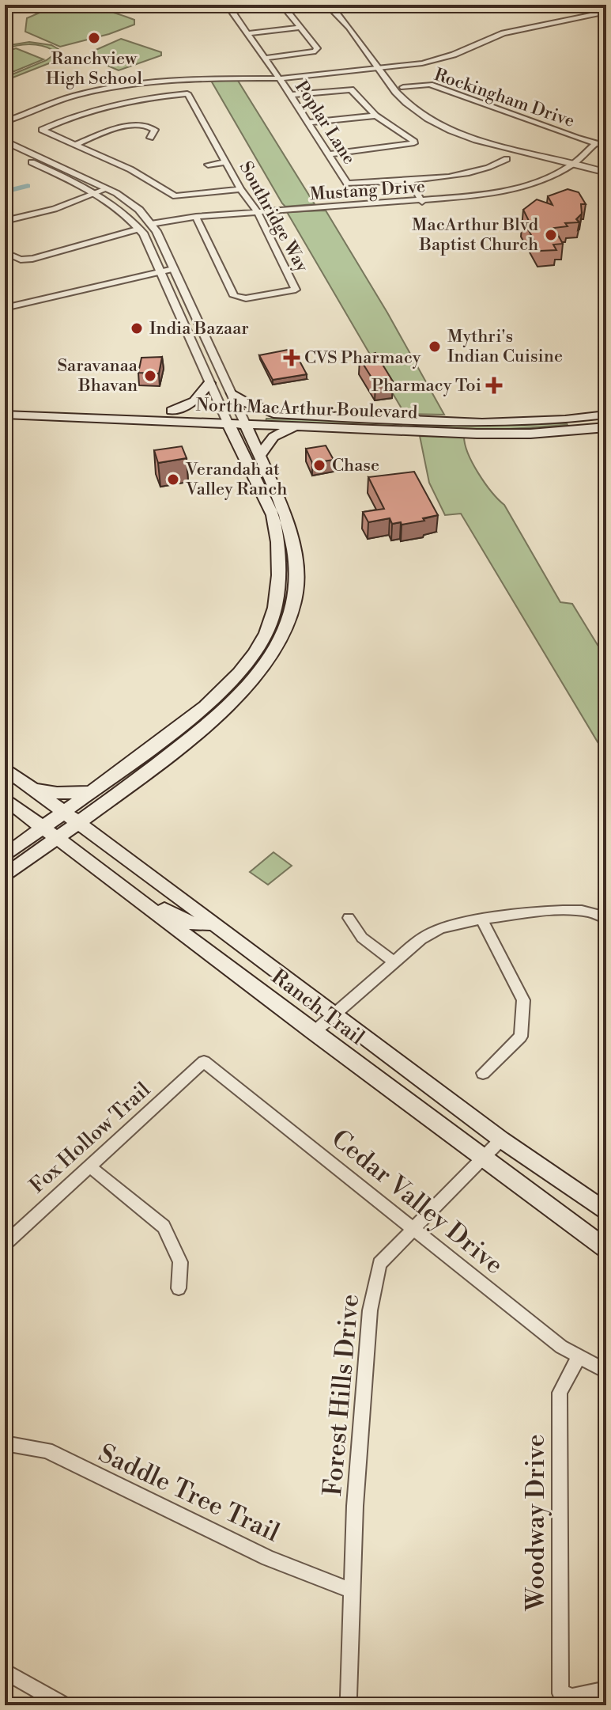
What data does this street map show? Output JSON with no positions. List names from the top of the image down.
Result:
{
  "streets": {
    "main road": ["North MacArthur Boulevard", "Ranch Trail"],
    "street": [
      "Rockingham Drive",
      "Poplar Lane",
      "Mustang Drive",
      "Southridge Way",
      "Fox Hollow Trail",
      "Cedar Valley Drive",
      "Forest Hills Drive",
      "Saddle Tree Trail",
      "Woodway Drive"
    ]
  },
  "crossings": [
    ["Rockingham Drive", "Mustang Drive"],
    ["Mustang Drive", "Southridge Way"],
    ["Ranch Trail", "Forest Hills Drive"],
    ["Fox Hollow Trail", "Cedar Valley Drive"],
    ["Cedar Valley Drive", "Forest Hills Drive"],
    ["Cedar Valley Drive", "Woodway Drive"],
    ["Forest Hills Drive", "Saddle Tree Trail"]
  ],
  "places": {
    "other": [
      "Ranchview High School",
      "MacArthur Blvd Baptist Church",
      "India Bazaar",
      "Mythri's Indian Cuisine",
      "Saravanaa Bhavan",
      "Chase",
      "Verandah at Valley Ranch"
    ],
    "health": ["CVS Pharmacy", "Pharmacy Toi"]
  }
}
